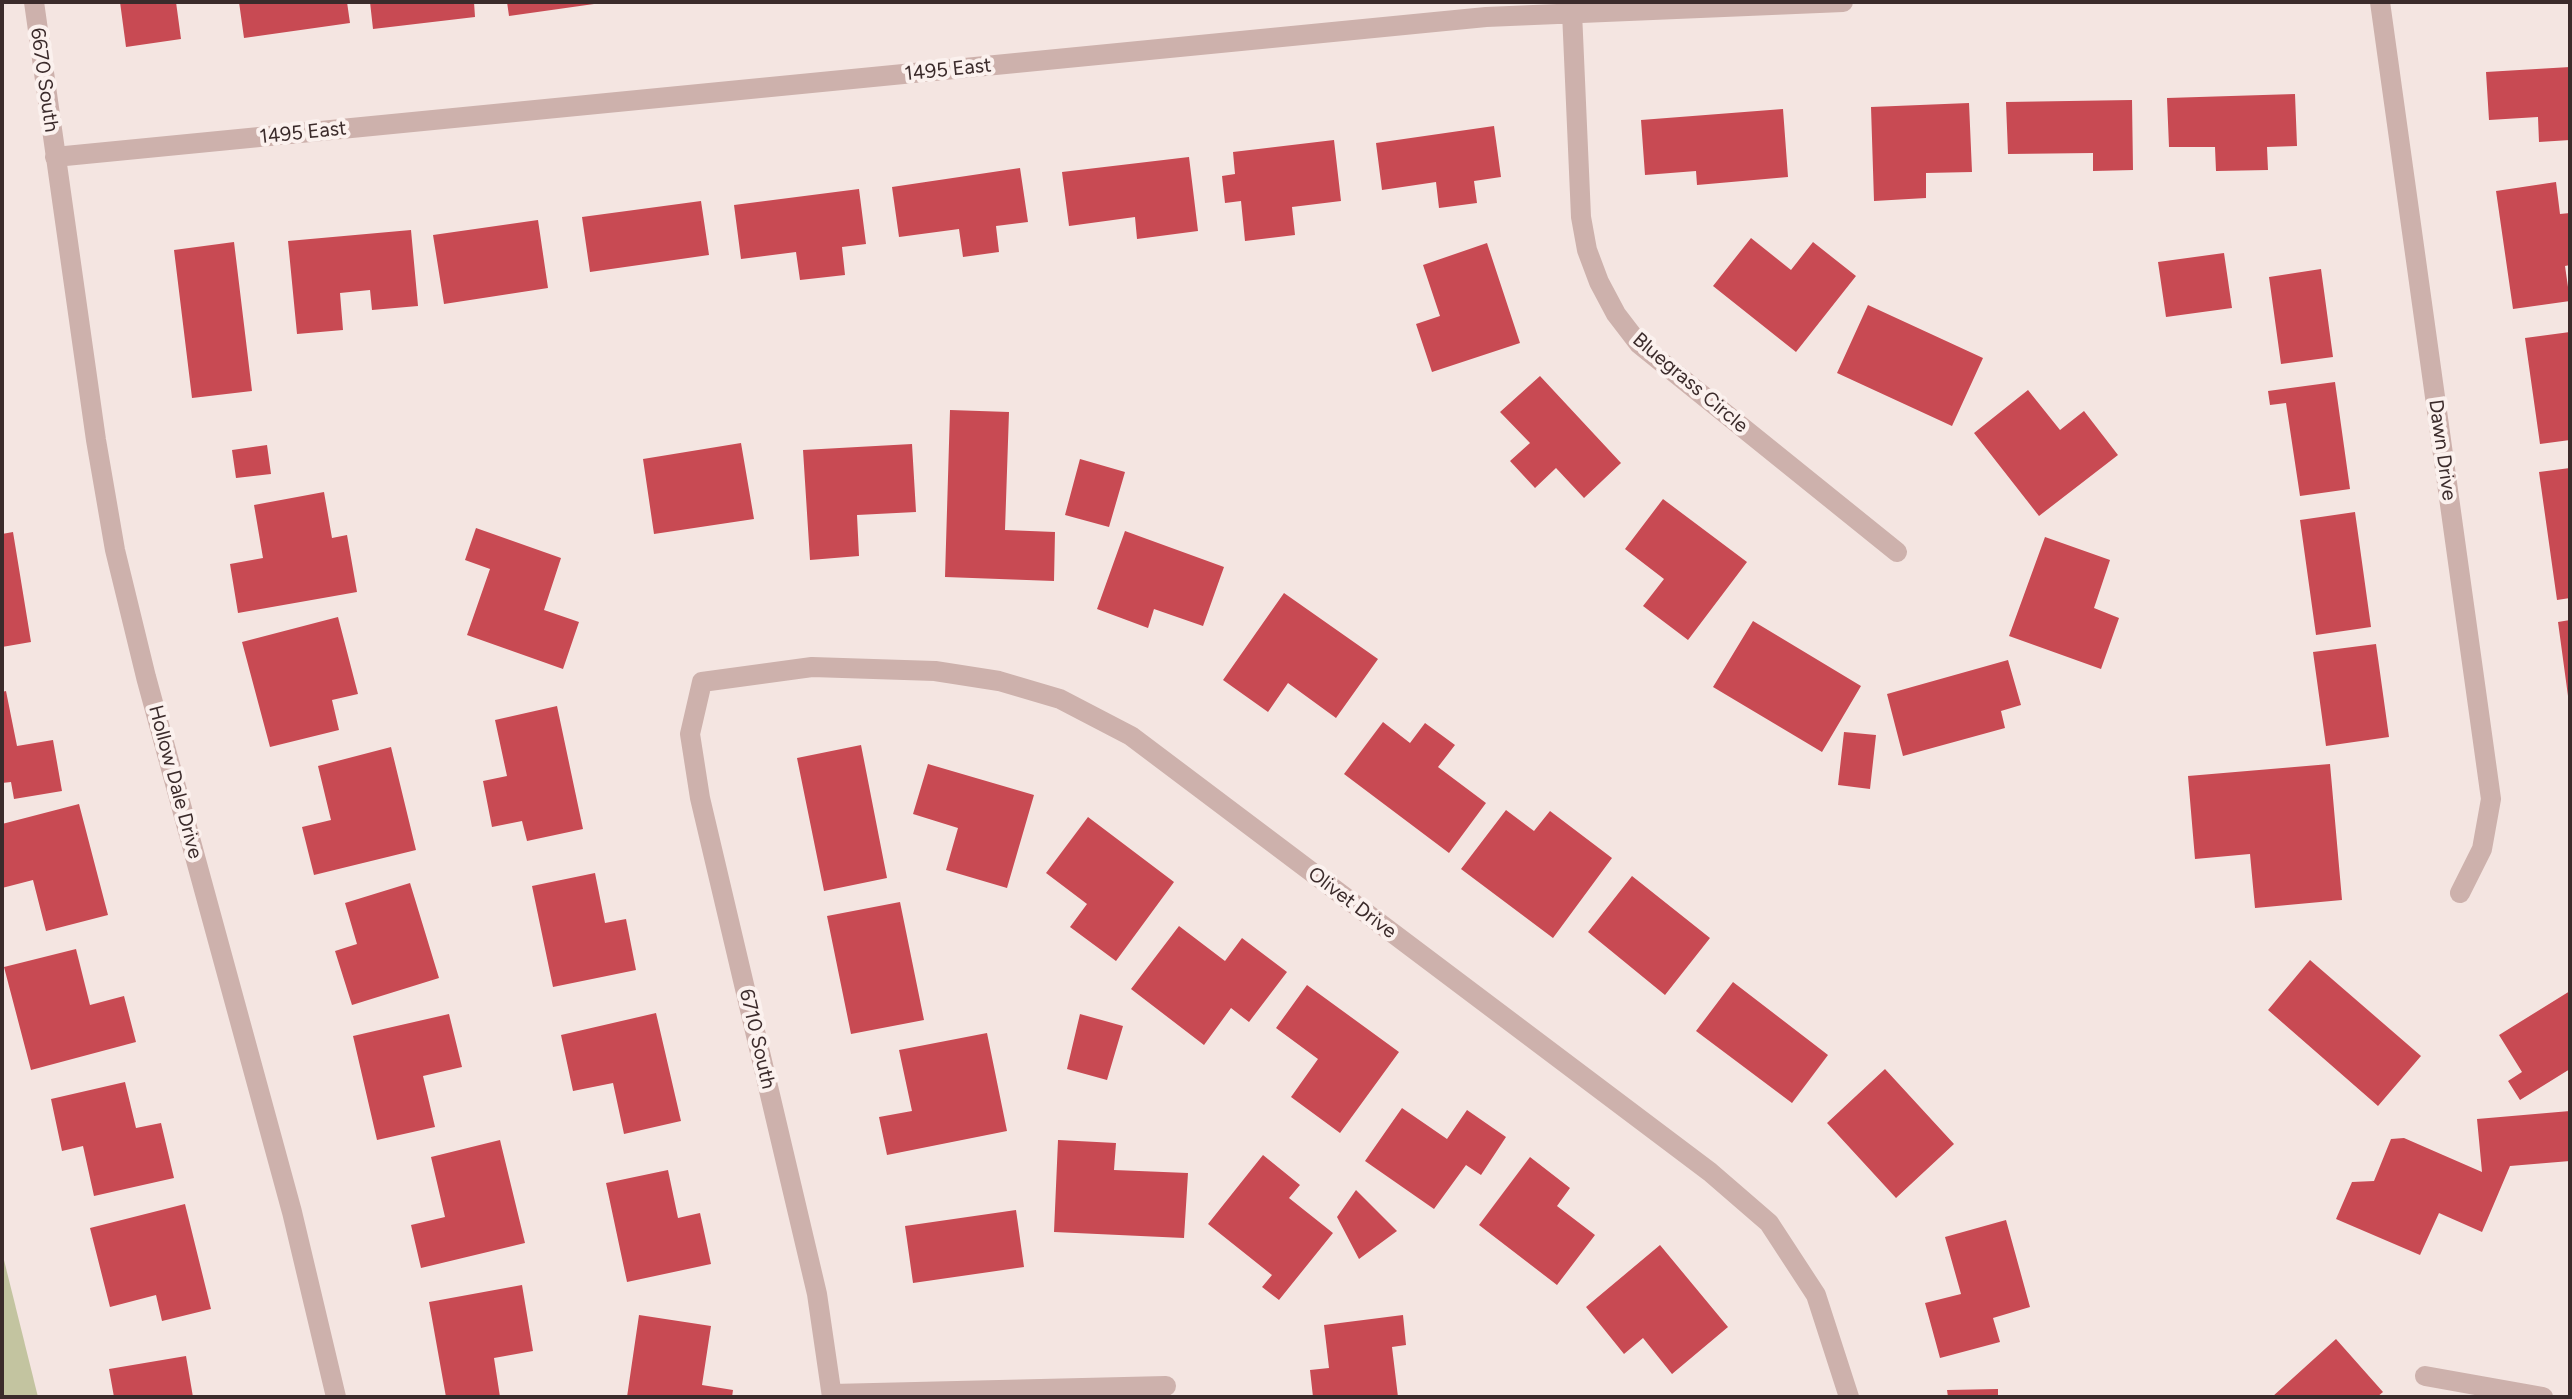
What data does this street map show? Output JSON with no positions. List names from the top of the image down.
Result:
{
  "streets": {
    "street": [
      "1495 East",
      "6670 South",
      "Bluegrass Circle",
      "Dawn Drive",
      "Hollow Dale Drive",
      "Olivet Drive",
      "6710 South"
    ]
  },
  "crossings": [
    ["1495 East", "6670 South"],
    ["1495 East", "Bluegrass Circle"],
    ["1495 East", "Hollow Dale Drive"],
    ["6670 South", "Hollow Dale Drive"],
    ["Olivet Drive", "6710 South"]
  ]
}
